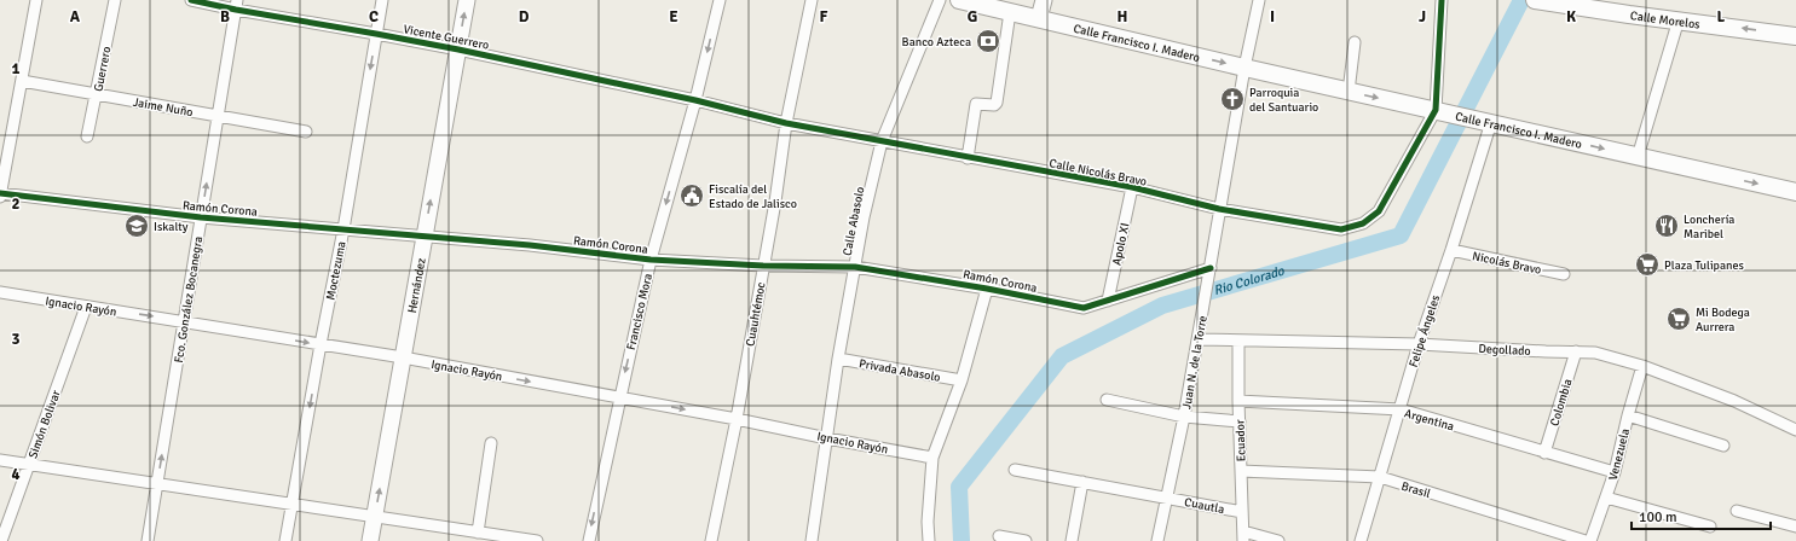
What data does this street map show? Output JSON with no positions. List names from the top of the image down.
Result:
{
  "streets": {
    "main road": ["Calle Morelos", "Calle Francisco I. Madero"],
    "street": [
      "Vicente Guerrero",
      "Guerrero",
      "Jaime Nuño",
      "Calle Nicolás Bravo",
      "Ramón Corona",
      "Calle Abasolo",
      "Apolo XI",
      "Nicolás Bravo",
      "Moctezuma",
      "Hernández",
      "Fco. González Bocanegra",
      "Ignacio Rayón",
      "Francisco Mora",
      "Cuauhtémoc",
      "Felipe Ángeles",
      "Degollado",
      "Juan N. de la Torre",
      "Privada Abasolo",
      "Colombia",
      "Argentina",
      "Simón Bolivar",
      "Ecuador",
      "Venezuela",
      "Brasil",
      "Cuautla"
    ]
  },
  "crossings": [
    ["Vicente Guerrero", "Calle Nicolás Bravo"],
    ["Vicente Guerrero", "Moctezuma"],
    ["Vicente Guerrero", "Hernández"],
    ["Vicente Guerrero", "Fco. González Bocanegra"],
    ["Vicente Guerrero", "Francisco Mora"],
    ["Calle Francisco I. Madero", "Calle Nicolás Bravo"],
    ["Calle Francisco I. Madero", "Felipe Ángeles"],
    ["Calle Francisco I. Madero", "Juan N. de la Torre"],
    ["Guerrero", "Jaime Nuño"],
    ["Jaime Nuño", "Fco. González Bocanegra"],
    ["Calle Nicolás Bravo", "Calle Abasolo"],
    ["Calle Nicolás Bravo", "Apolo XI"],
    ["Calle Nicolás Bravo", "Francisco Mora"],
    ["Calle Nicolás Bravo", "Cuauhtémoc"],
    ["Calle Nicolás Bravo", "Juan N. de la Torre"],
    ["Ramón Corona", "Calle Abasolo"],
    ["Ramón Corona", "Apolo XI"],
    ["Ramón Corona", "Moctezuma"],
    ["Ramón Corona", "Hernández"],
    ["Ramón Corona", "Fco. González Bocanegra"],
    ["Ramón Corona", "Francisco Mora"],
    ["Ramón Corona", "Cuauhtémoc"],
    ["Ramón Corona", "Juan N. de la Torre"],
    ["Calle Abasolo", "Ignacio Rayón"],
    ["Calle Abasolo", "Privada Abasolo"],
    ["Nicolás Bravo", "Felipe Ángeles"],
    ["Moctezuma", "Ignacio Rayón"],
    ["Hernández", "Ignacio Rayón"],
    ["Fco. González Bocanegra", "Ignacio Rayón"],
    ["Ignacio Rayón", "Francisco Mora"],
    ["Ignacio Rayón", "Cuauhtémoc"],
    ["Ignacio Rayón", "Simón Bolivar"],
    ["Felipe Ángeles", "Degollado"],
    ["Felipe Ángeles", "Argentina"],
    ["Felipe Ángeles", "Brasil"],
    ["Degollado", "Juan N. de la Torre"],
    ["Degollado", "Colombia"],
    ["Degollado", "Ecuador"],
    ["Degollado", "Venezuela"],
    ["Juan N. de la Torre", "Cuautla"],
    ["Colombia", "Argentina"],
    ["Argentina", "Ecuador"],
    ["Argentina", "Venezuela"],
    ["Ecuador", "Brasil"],
    ["Ecuador", "Cuautla"]
  ],
  "one_way": [
    "Calle Morelos",
    "Calle Francisco I. Madero",
    "Moctezuma",
    "Hernández",
    "Fco. González Bocanegra",
    "Ignacio Rayón",
    "Francisco Mora"
  ],
  "water": ["Rio Colorado"],
  "places": {
    "bank": ["Banco Azteca"],
    "church": ["Parroquia del Santuario"],
    "public building": ["Fiscalía del Estado de Jalisco"],
    "school or university": ["Iskalty"],
    "restaurant": ["Lonchería Maribel"],
    "supermarket": ["Plaza Tulipanes", "Mi Bodega Aurrera"]
  },
  "scale_bar": "100 m",
  "grid": {
    "columns": [
      "A",
      "B",
      "C",
      "D",
      "E",
      "F",
      "G",
      "H",
      "I",
      "J",
      "K",
      "L"
    ],
    "rows": [
      "1",
      "2",
      "3",
      "4"
    ]
  }
}
